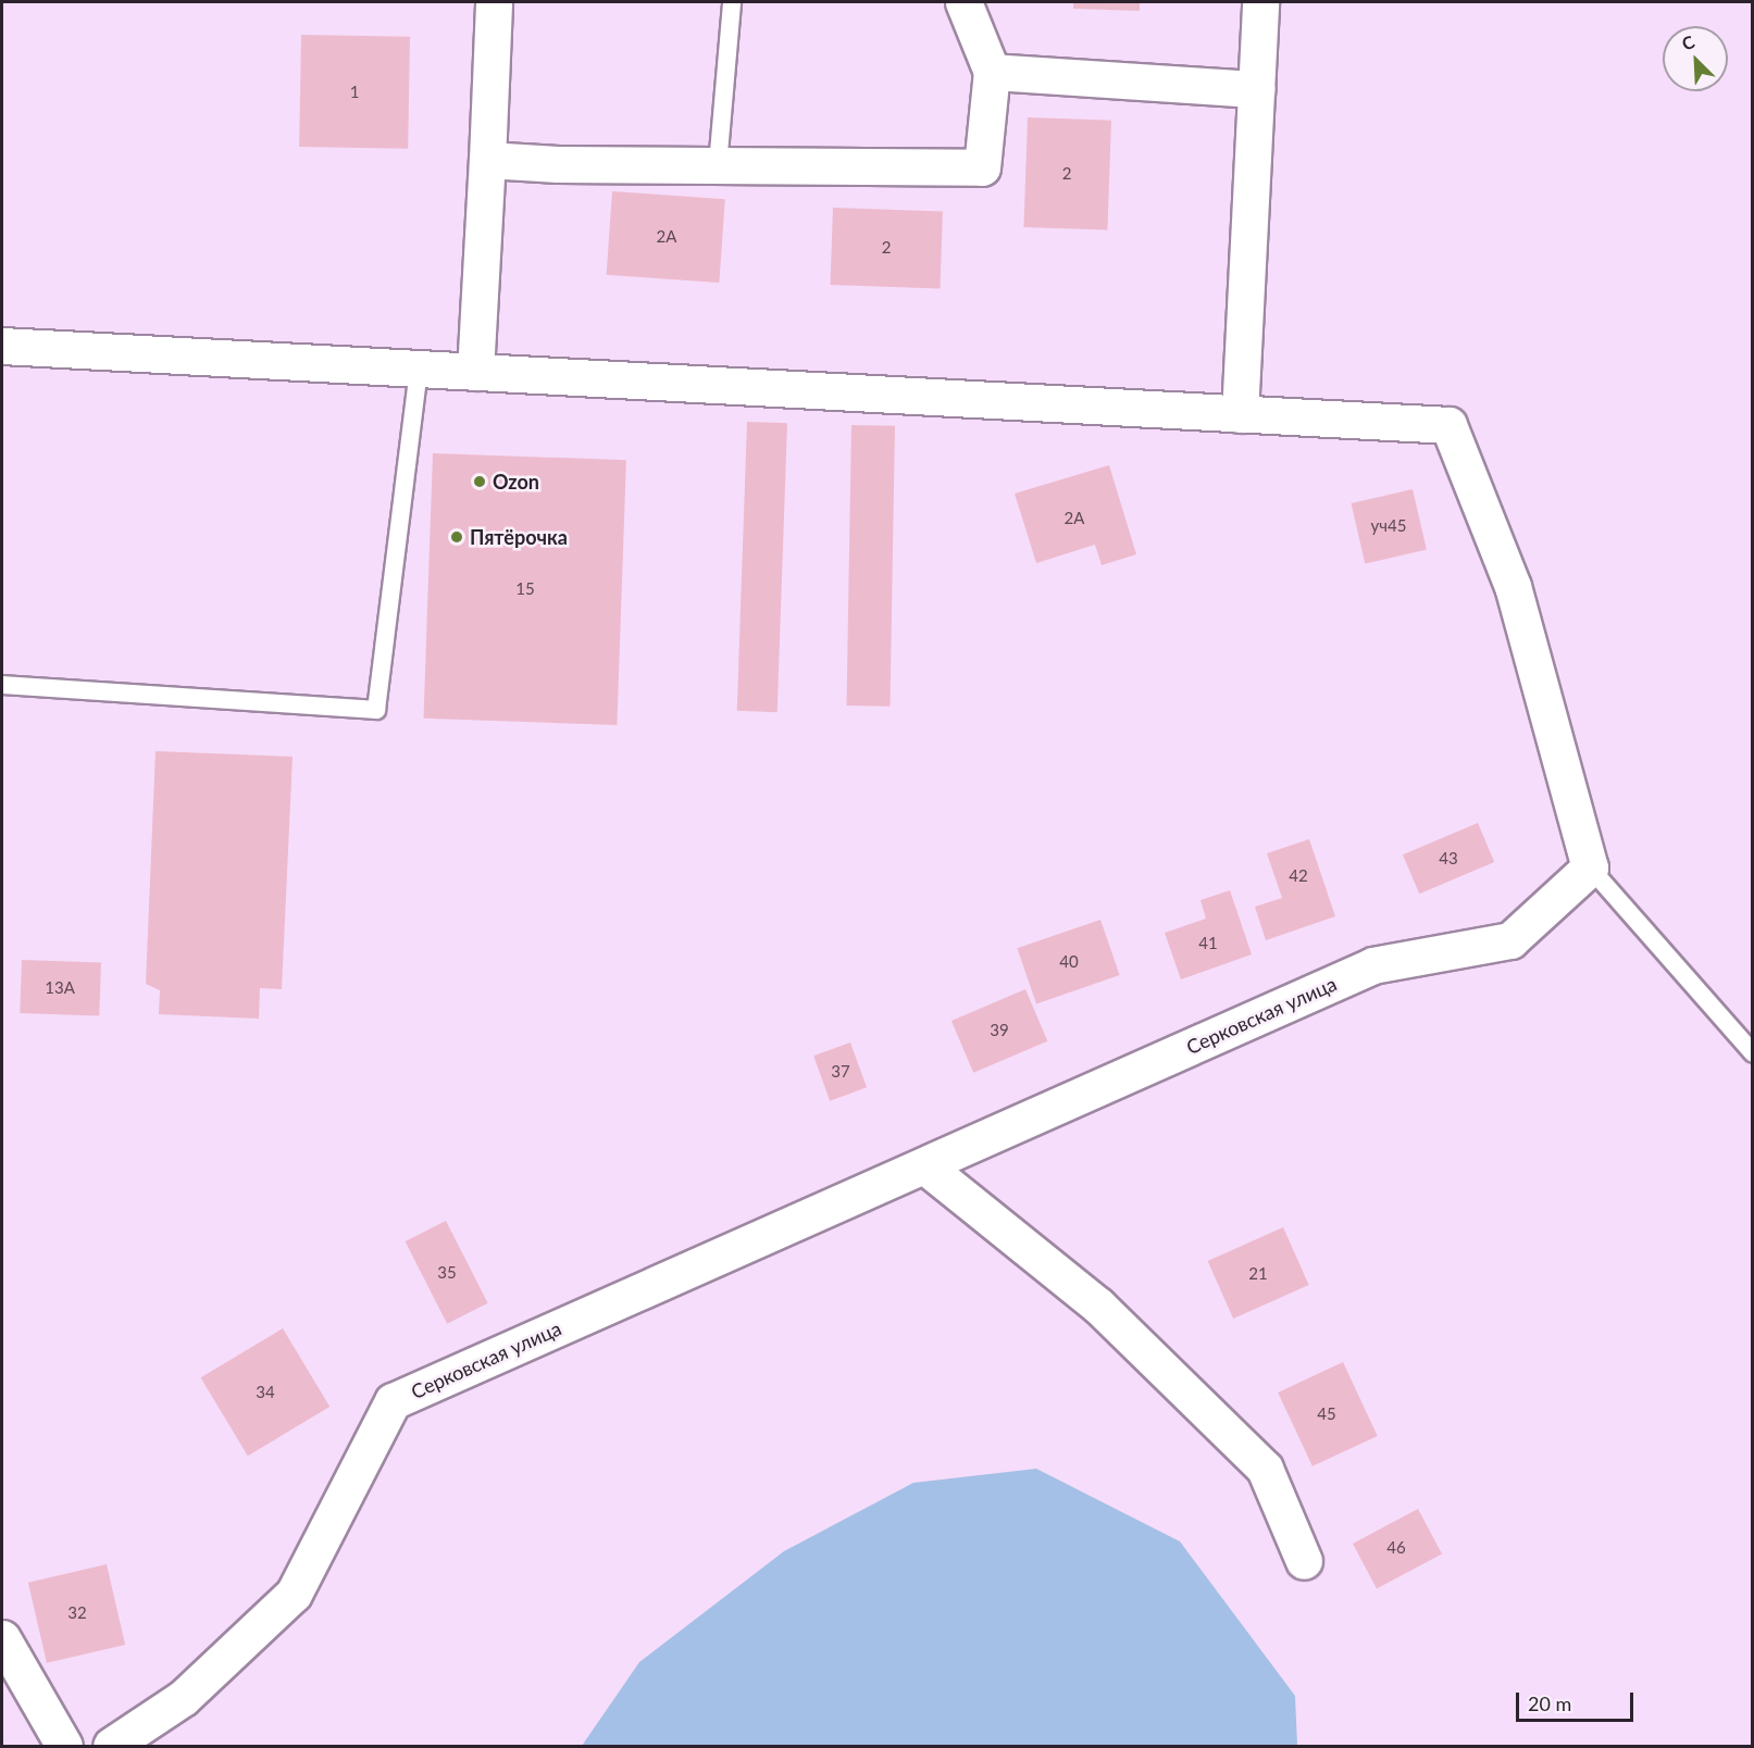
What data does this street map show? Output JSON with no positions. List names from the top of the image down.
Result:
{
  "streets": {
    "street": ["Серковская улица"]
  },
  "places": ["Ozon", "Пятёрочка"],
  "house_numbers": [
    "1",
    "2",
    "2А",
    "2",
    "2А",
    "уч45",
    "15",
    "43",
    "42",
    "41",
    "40",
    "13А",
    "39",
    "37",
    "35",
    "21",
    "34",
    "45",
    "46",
    "32"
  ],
  "scale_bar": "20 m",
  "north": "top left"
}
